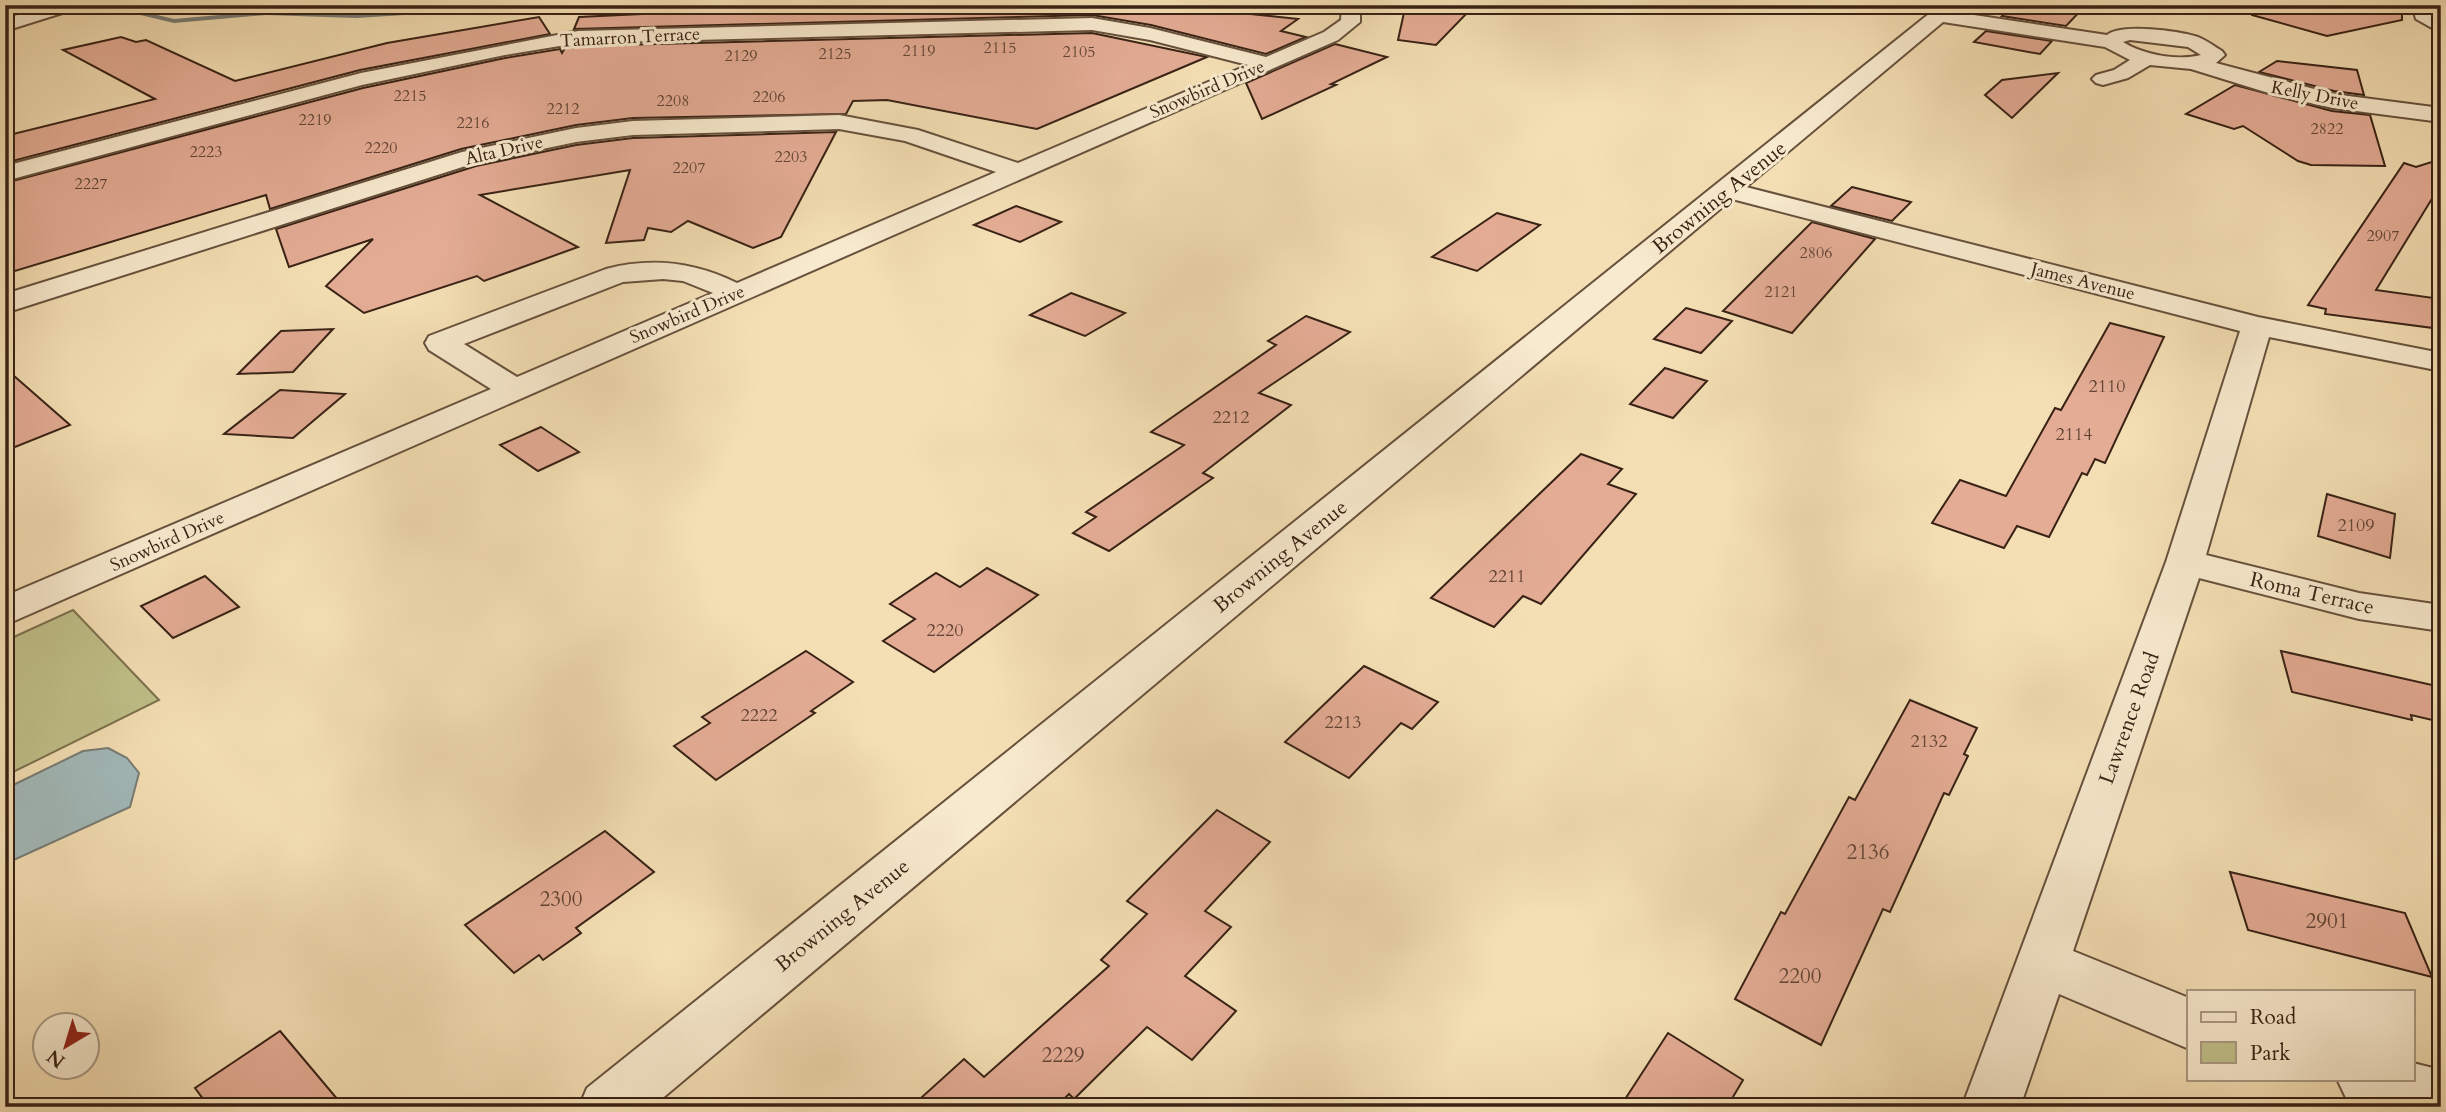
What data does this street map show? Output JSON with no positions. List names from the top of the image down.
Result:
{
  "streets": {
    "street": [
      "Tamarron Terrace",
      "Snowbird Drive",
      "Kelly Drive",
      "Alta Drive",
      "Browning Avenue",
      "James Avenue",
      "Roma Terrace",
      "Lawrence Road"
    ]
  },
  "crossings": [
    ["Tamarron Terrace", "Snowbird Drive"],
    ["Snowbird Drive", "Alta Drive"],
    ["Browning Avenue", "James Avenue"],
    ["James Avenue", "Lawrence Road"],
    ["Roma Terrace", "Lawrence Road"]
  ],
  "house_numbers": [
    "2115",
    "2119",
    "2105",
    "2125",
    "2129",
    "2215",
    "2206",
    "2208",
    "2212",
    "2219",
    "2216",
    "2822",
    "2220",
    "2223",
    "2203",
    "2207",
    "2227",
    "2907",
    "2806",
    "2121",
    "2110",
    "2212",
    "2114",
    "2109",
    "2211",
    "2220",
    "2222",
    "2213",
    "2132",
    "2136",
    "2300",
    "2901",
    "2200",
    "2229"
  ],
  "legend": ["Road", "Park"],
  "north": "bottom left"
}
